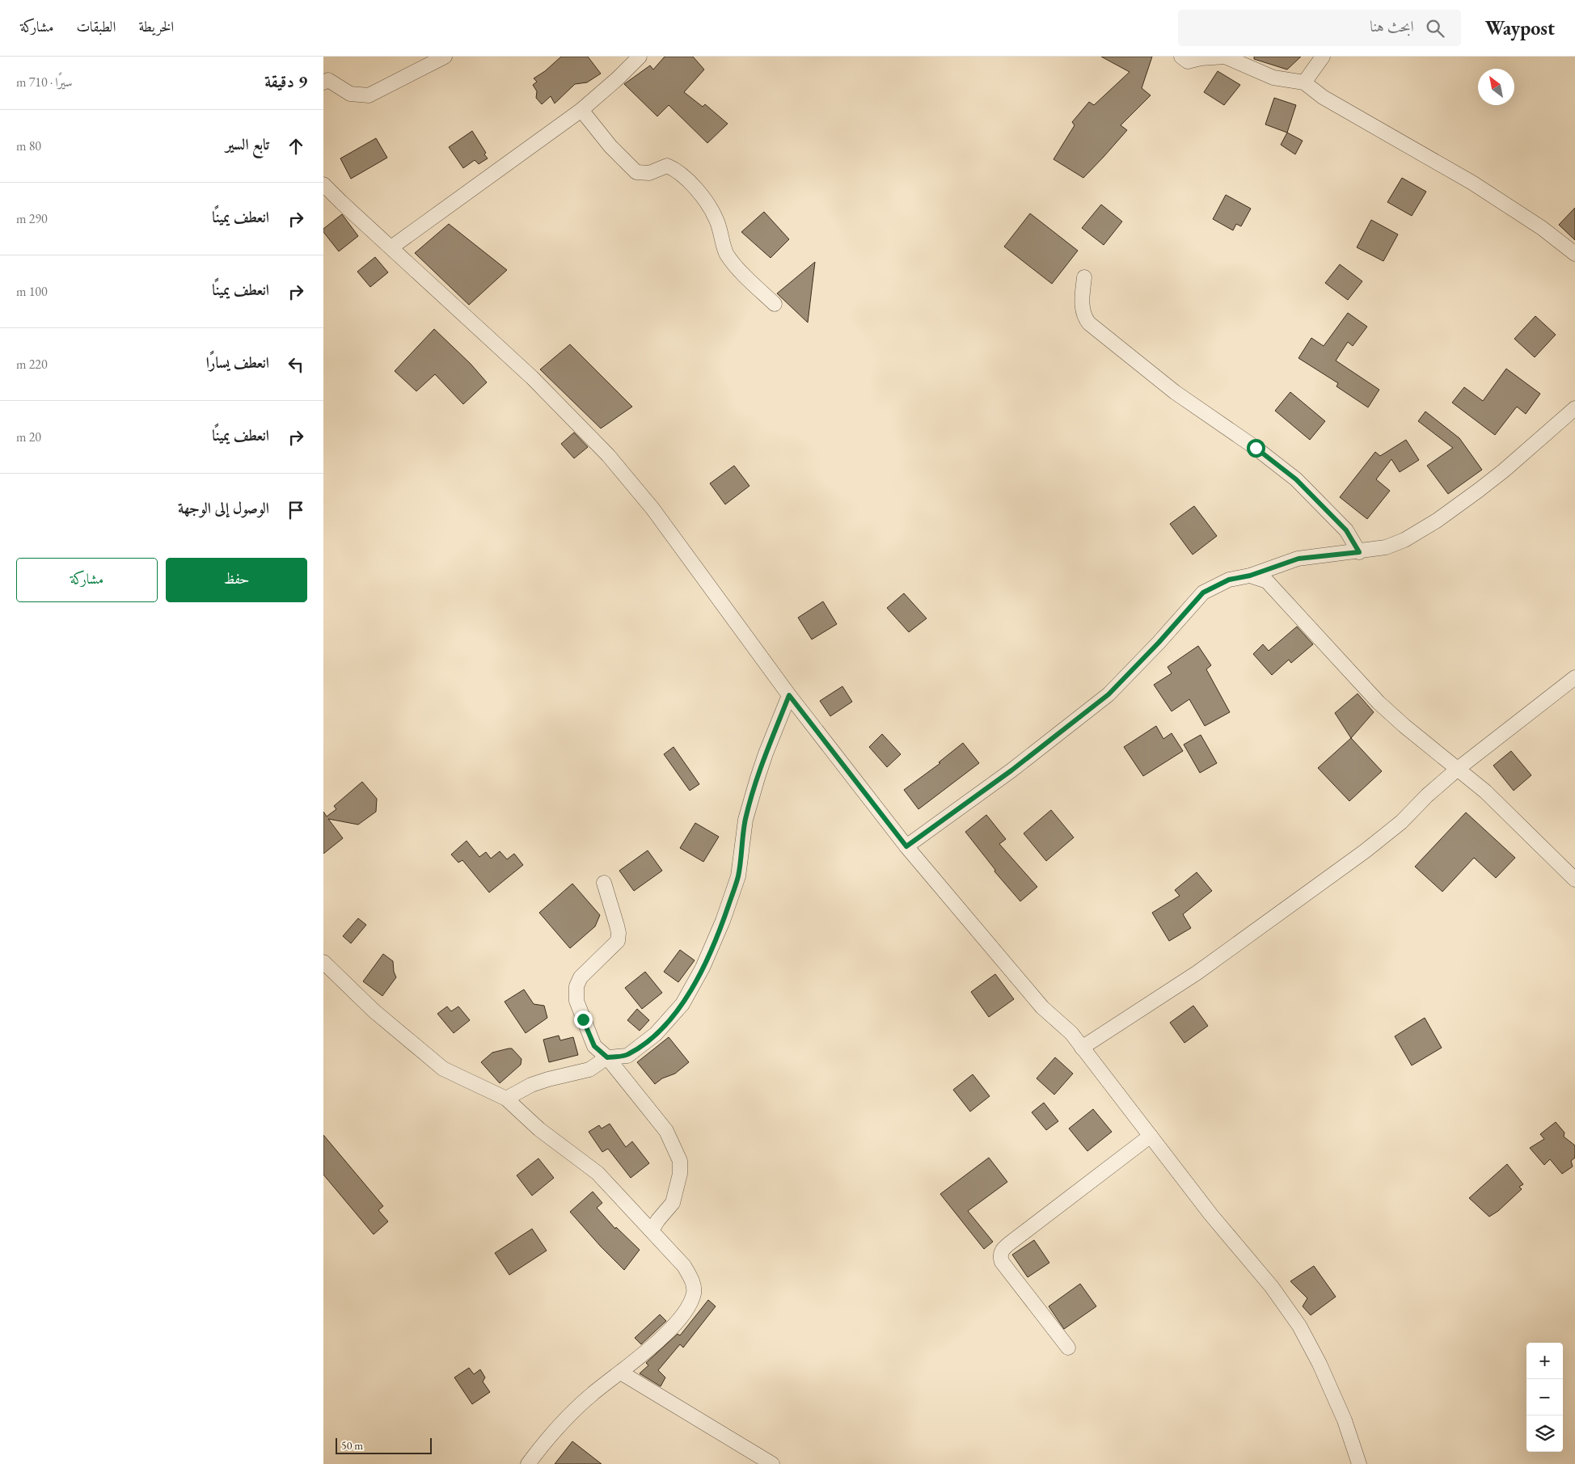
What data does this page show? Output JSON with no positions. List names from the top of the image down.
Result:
{
  "scale_bar": "50 m",
  "north": "top left",
  "page": {
    "header": "Waypost",
    "search": "ابحث هنا",
    "nav": ["الخريطة", "الطبقات", "مشاركة"],
    "heading": ["9 دقيقة", "سيرًا · 710 m"],
    "list": [
      ["تابع السير", "80 m"],
      ["انعطف يمينًا", "290 m"],
      ["انعطف يمينًا", "100 m"],
      ["انعطف يسارًا", "220 m"],
      ["انعطف يمينًا", "20 m"],
      "الوصول إلى الوجهة"
    ],
    "buttons": ["حفظ", "مشاركة"],
    "map_buttons": ["+", "−"],
    "scale": "50 m"
  }
}
